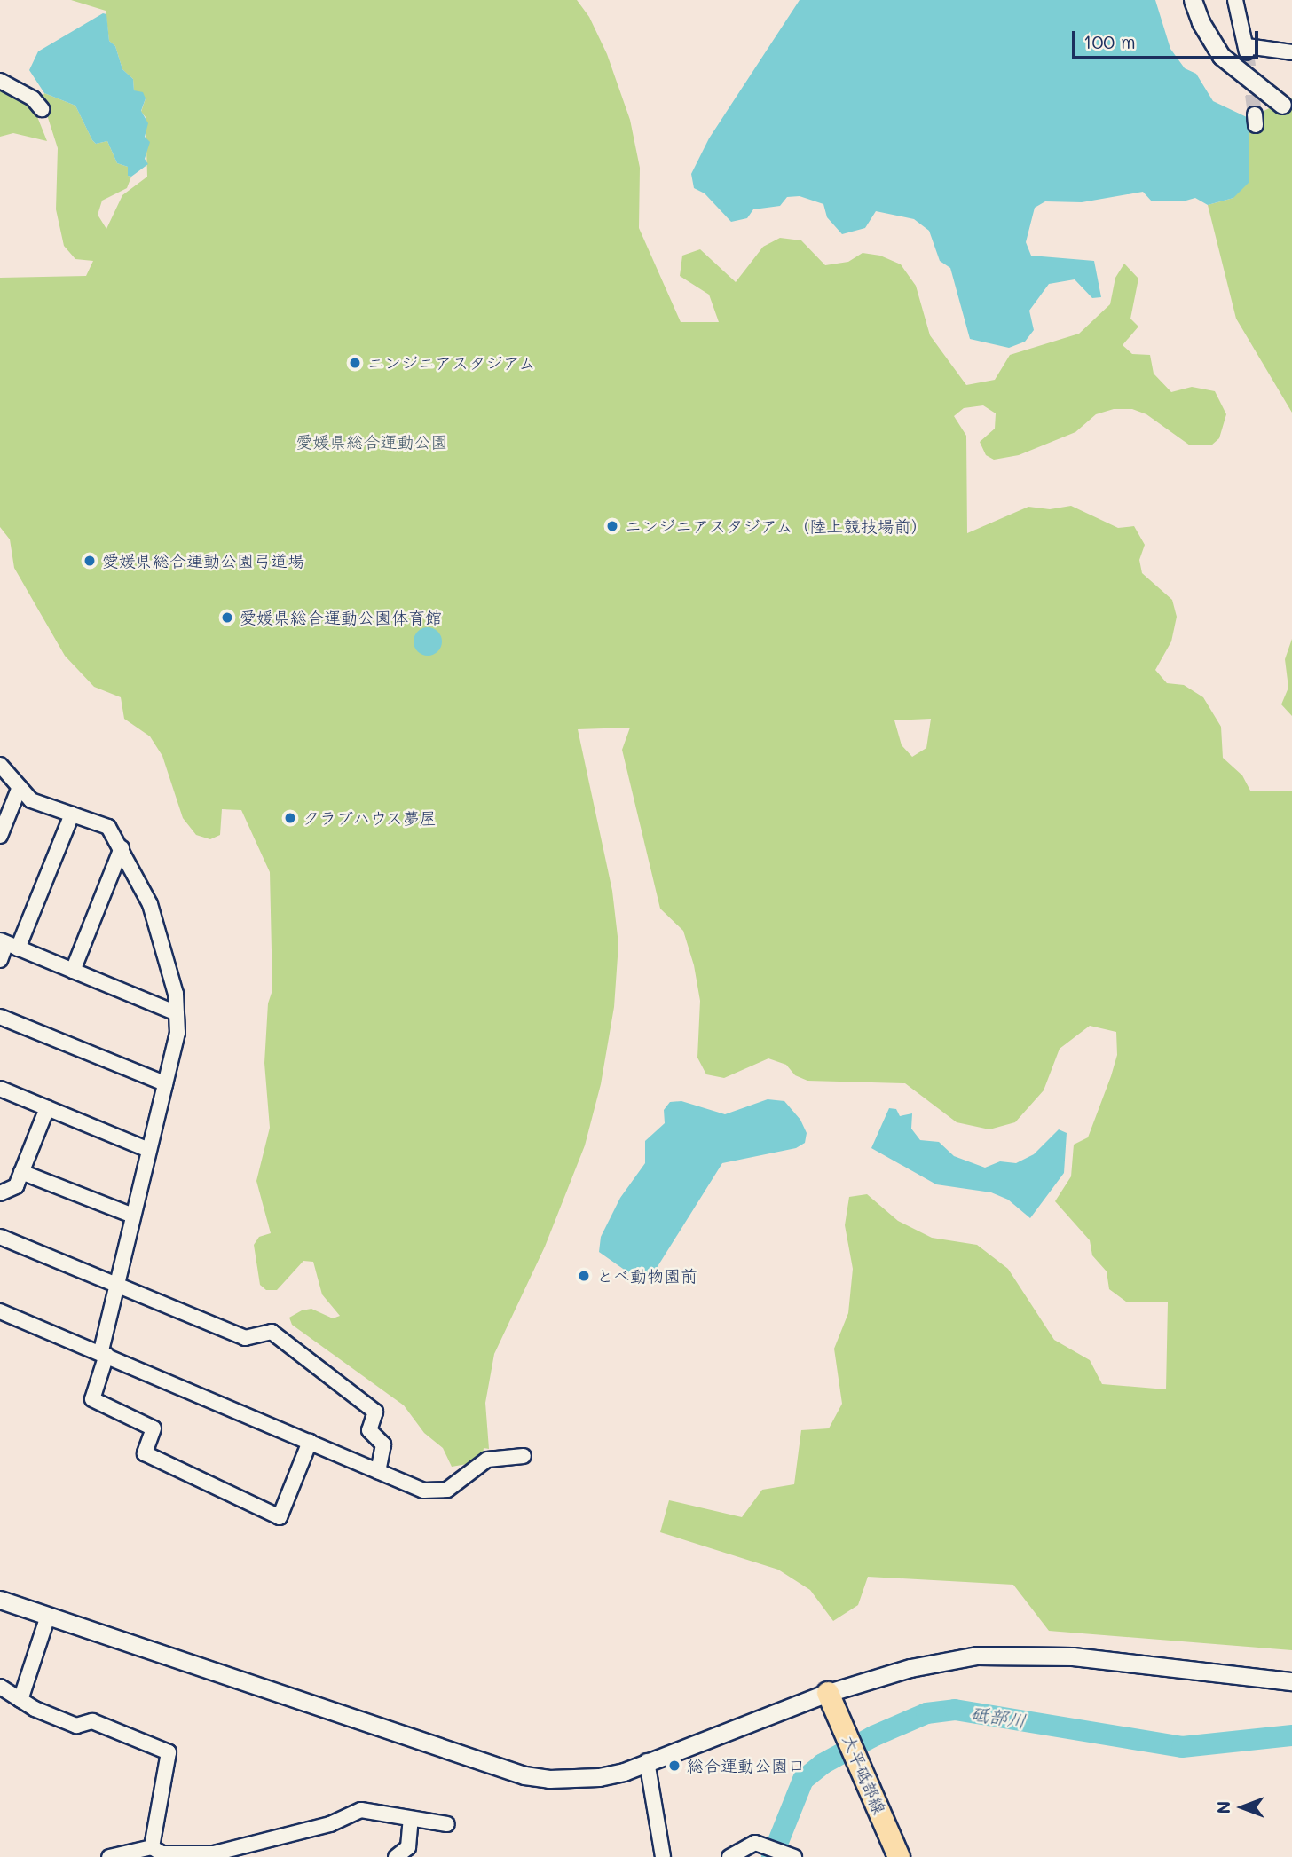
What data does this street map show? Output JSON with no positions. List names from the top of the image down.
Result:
{
  "streets": {
    "main road": ["大平砥部線"]
  },
  "water": ["砥部川"],
  "parks": ["愛媛県総合運動公園"],
  "places": [
    "ニンジニアスタジアム",
    "ニンジニアスタジアム（陸上競技場前）",
    "愛媛県総合運動公園弓道場",
    "愛媛県総合運動公園体育館",
    "クラブハウス夢屋",
    "とべ動物園前",
    "総合運動公園口"
  ],
  "scale_bar": "100 m",
  "north": "left"
}
